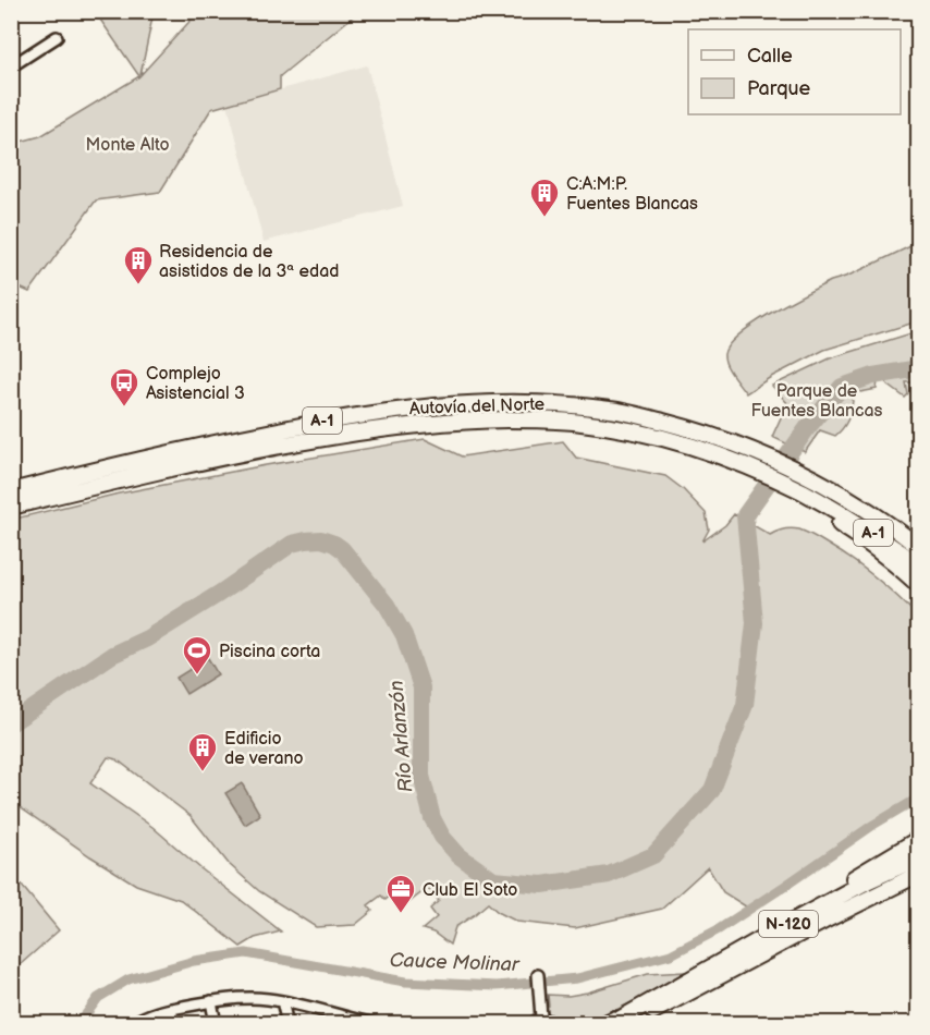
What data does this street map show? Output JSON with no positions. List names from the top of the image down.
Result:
{
  "streets": {
    "highway": ["Autovía del Norte", "A-1", "N-120"]
  },
  "crossings": [
    ["Autovía del Norte", "A-1"]
  ],
  "water": ["Río Arlanzón", "Cauce Molinar"],
  "parks": ["Monte Alto", "Parque de Fuentes Blancas"],
  "places": {
    "building": ["C:A:M:P. Fuentes Blancas", "Residencia de asistidos de la 3ª edad", "Edificio de verano"],
    "bus stop": ["Complejo Asistencial 3"],
    "sports": ["Piscina corta"],
    "office": ["Club El Soto"]
  },
  "legend": ["Calle", "Parque"]
}
